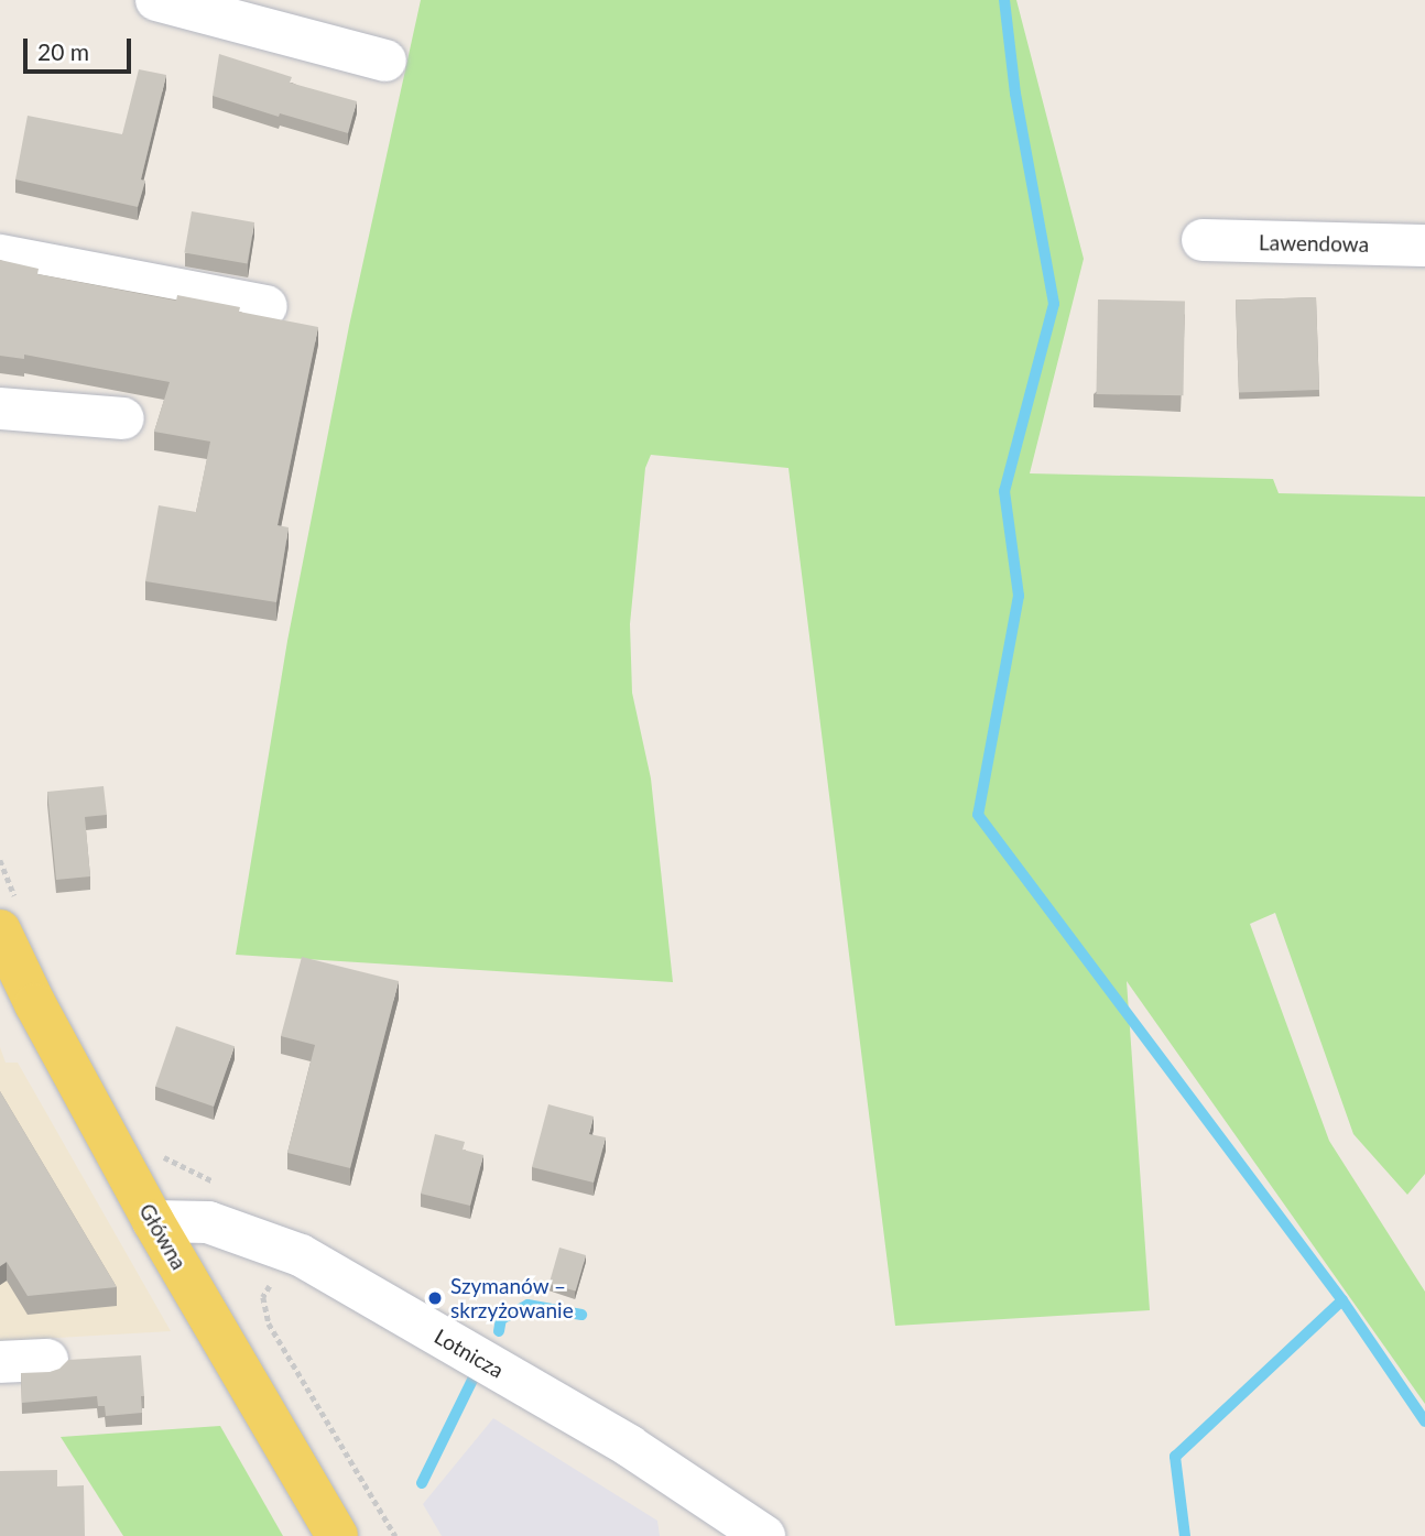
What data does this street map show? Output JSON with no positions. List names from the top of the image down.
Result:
{
  "streets": {
    "main road": ["Główna"],
    "street": ["Lawendowa", "Lotnicza"]
  },
  "crossings": [
    ["Główna", "Lotnicza"]
  ],
  "places": ["Szymanów – skrzyżowanie"],
  "scale_bar": "20 m"
}
